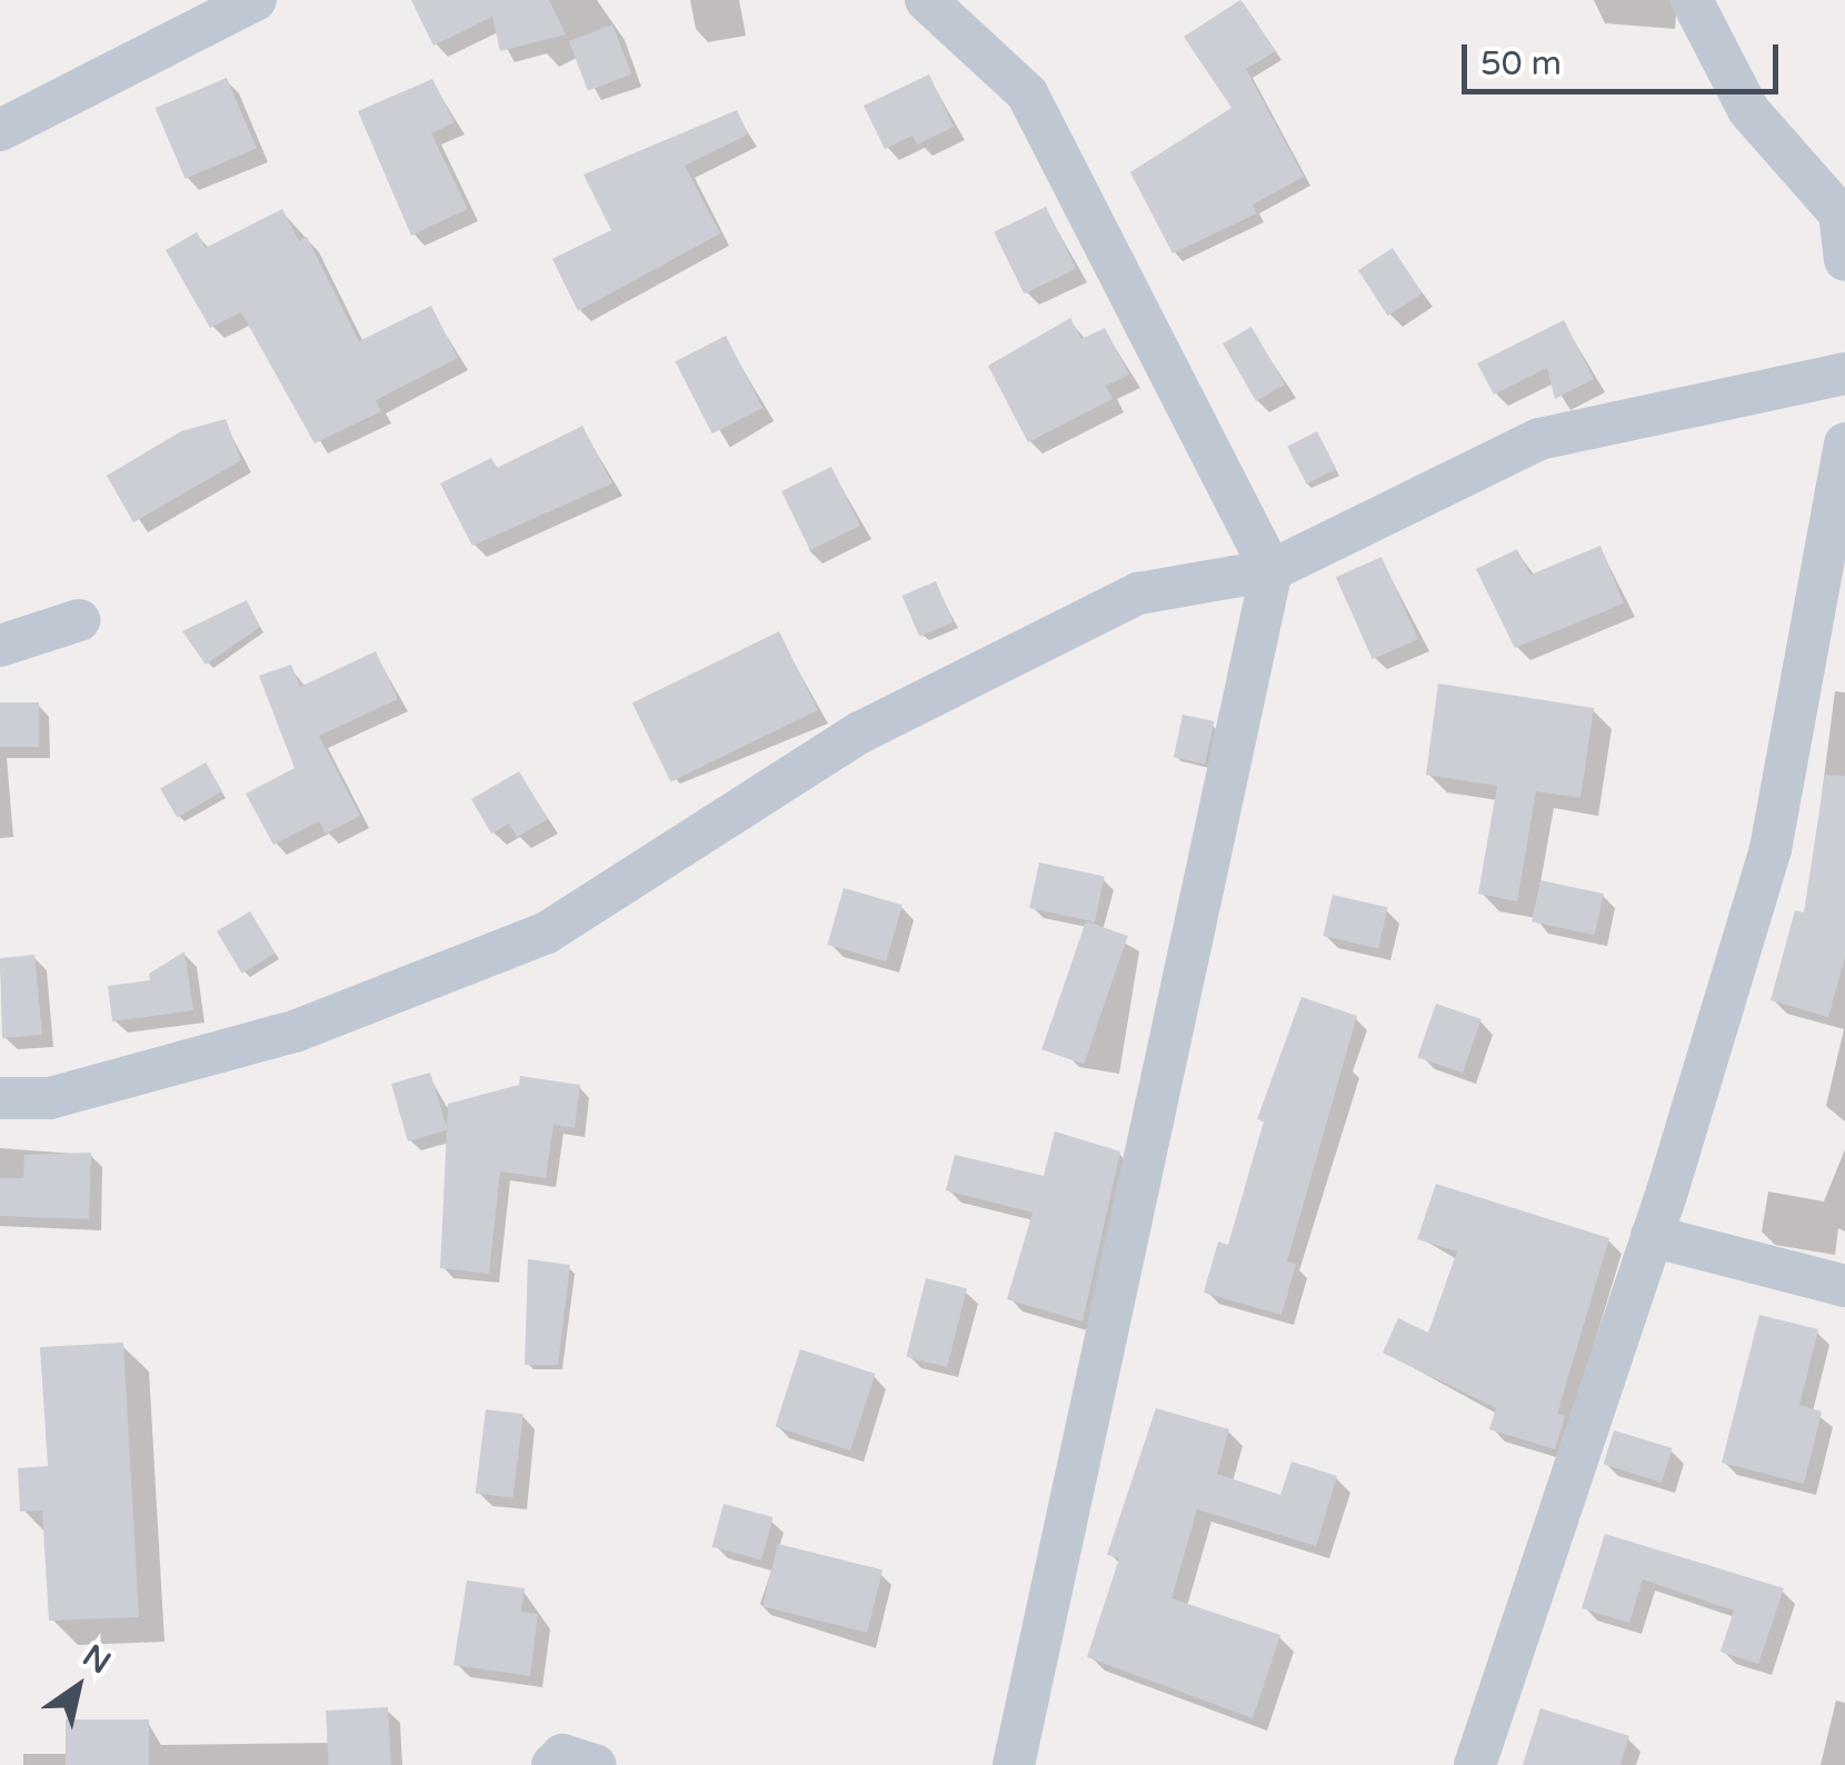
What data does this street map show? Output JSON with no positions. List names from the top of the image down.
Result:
{
  "scale_bar": "50 m",
  "north": "top right"
}
